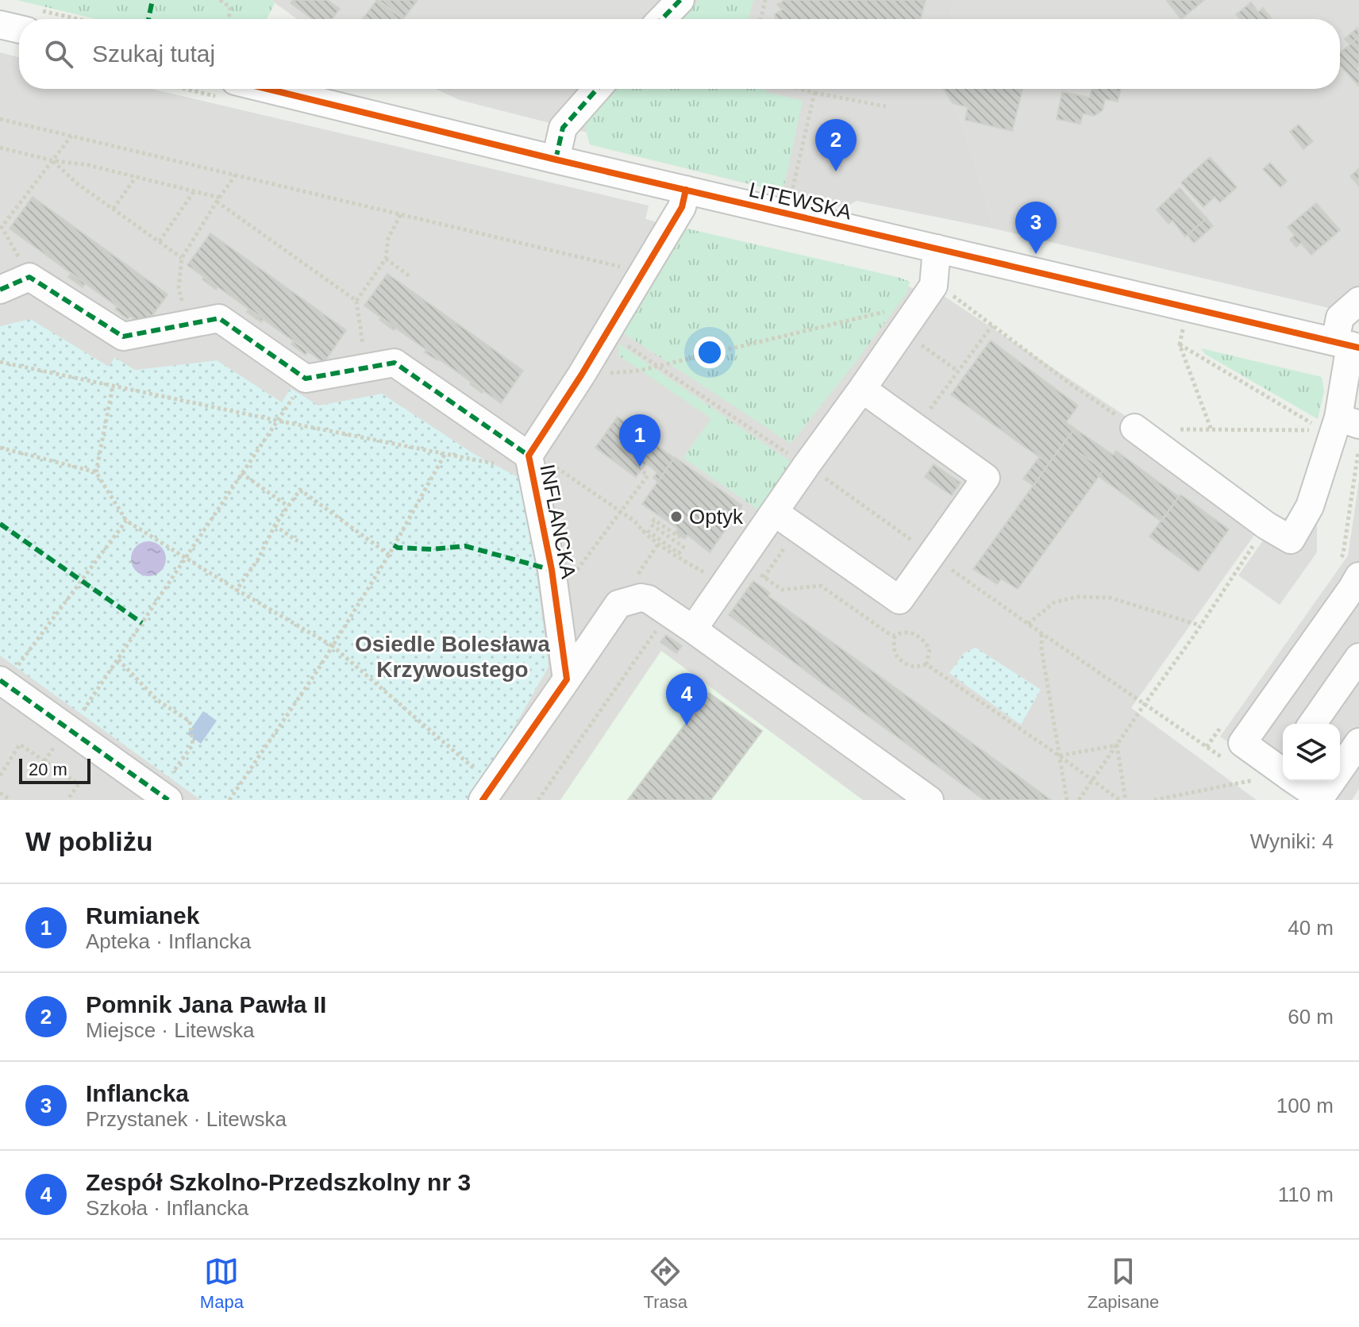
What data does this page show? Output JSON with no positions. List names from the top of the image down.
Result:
{
  "streets": {
    "street": ["LITEWSKA", "INFLANCKA"]
  },
  "crossings": [
    ["LITEWSKA", "INFLANCKA"]
  ],
  "districts": ["Osiedle Bolesława Krzywoustego"],
  "places": ["Optyk"],
  "scale_bar": "20 m",
  "page": {
    "search": "Szukaj tutaj",
    "pins": [
      "2",
      "3",
      "1",
      "4"
    ],
    "scale": "20 m",
    "heading": ["W pobliżu", "Wyniki: 4"],
    "list": [
      {
        "mark": "1",
        "name": "Rumianek",
        "note": "Apteka · Inflancka",
        "value": "40 m"
      },
      {
        "mark": "2",
        "name": "Pomnik Jana Pawła II",
        "note": "Miejsce · Litewska",
        "value": "60 m"
      },
      {
        "mark": "3",
        "name": "Inflancka",
        "note": "Przystanek · Litewska",
        "value": "100 m"
      },
      {
        "mark": "4",
        "name": "Zespół Szkolno-Przedszkolny nr 3",
        "note": "Szkoła · Inflancka",
        "value": "110 m"
      }
    ],
    "nav": ["Mapa", "Trasa", "Zapisane"]
  }
}
